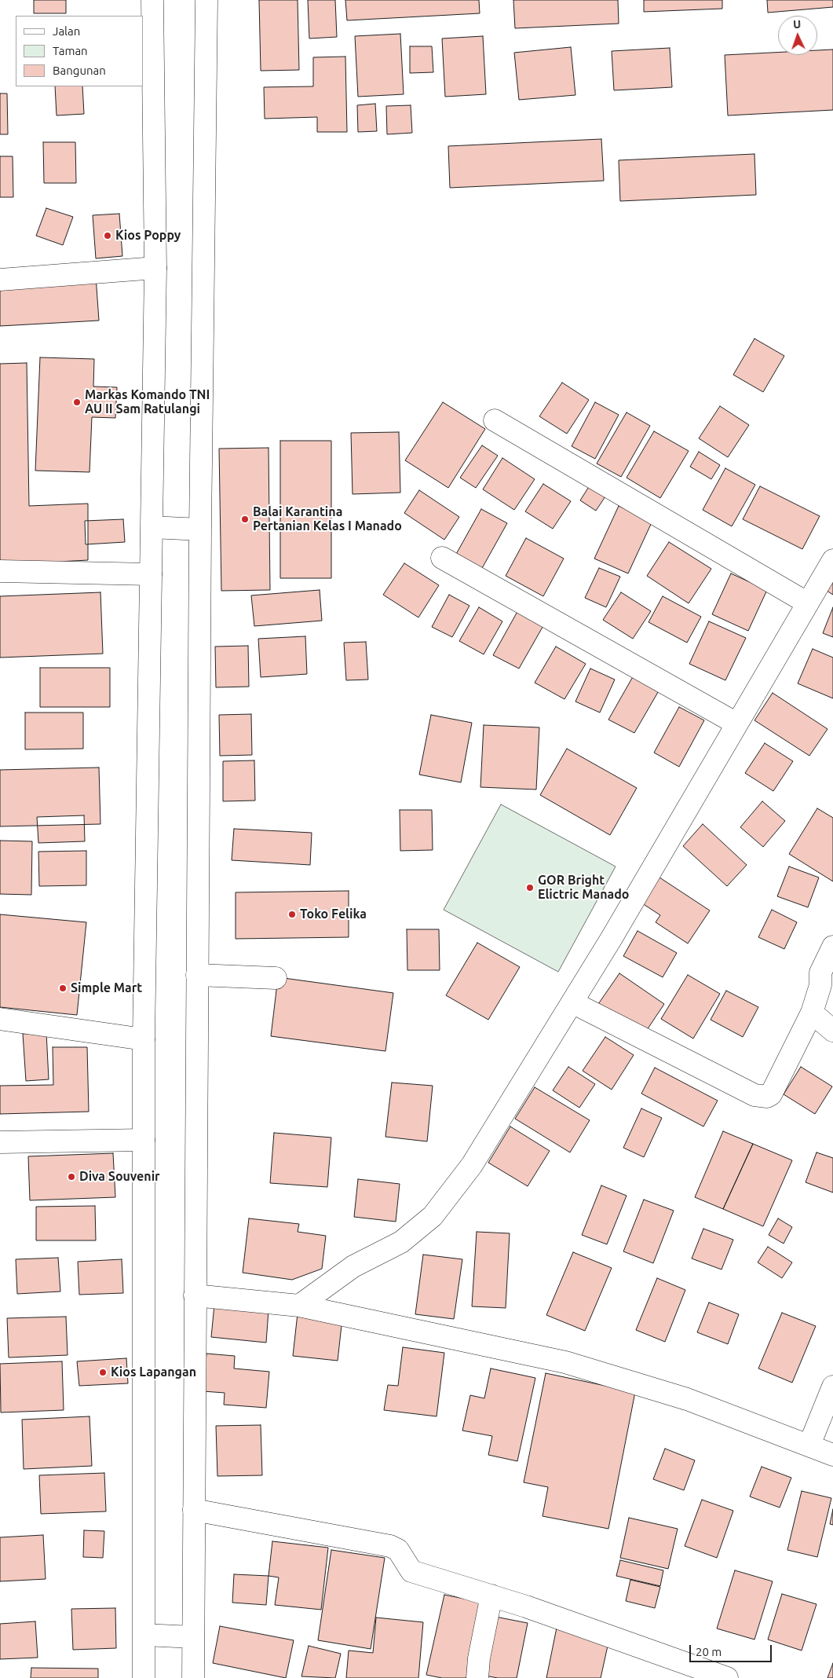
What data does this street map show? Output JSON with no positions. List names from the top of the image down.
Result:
{
  "places": [
    "Kios Poppy",
    "Markas Komando TNI AU II Sam Ratulangi",
    "Balai Karantina Pertanian Kelas I Manado",
    "GOR Bright Elictric Manado",
    "Toko Felika",
    "Simple Mart",
    "Diva Souvenir",
    "Kios Lapangan"
  ],
  "legend": ["Jalan", "Taman", "Bangunan"],
  "scale_bar": "20 m",
  "north": "top"
}
